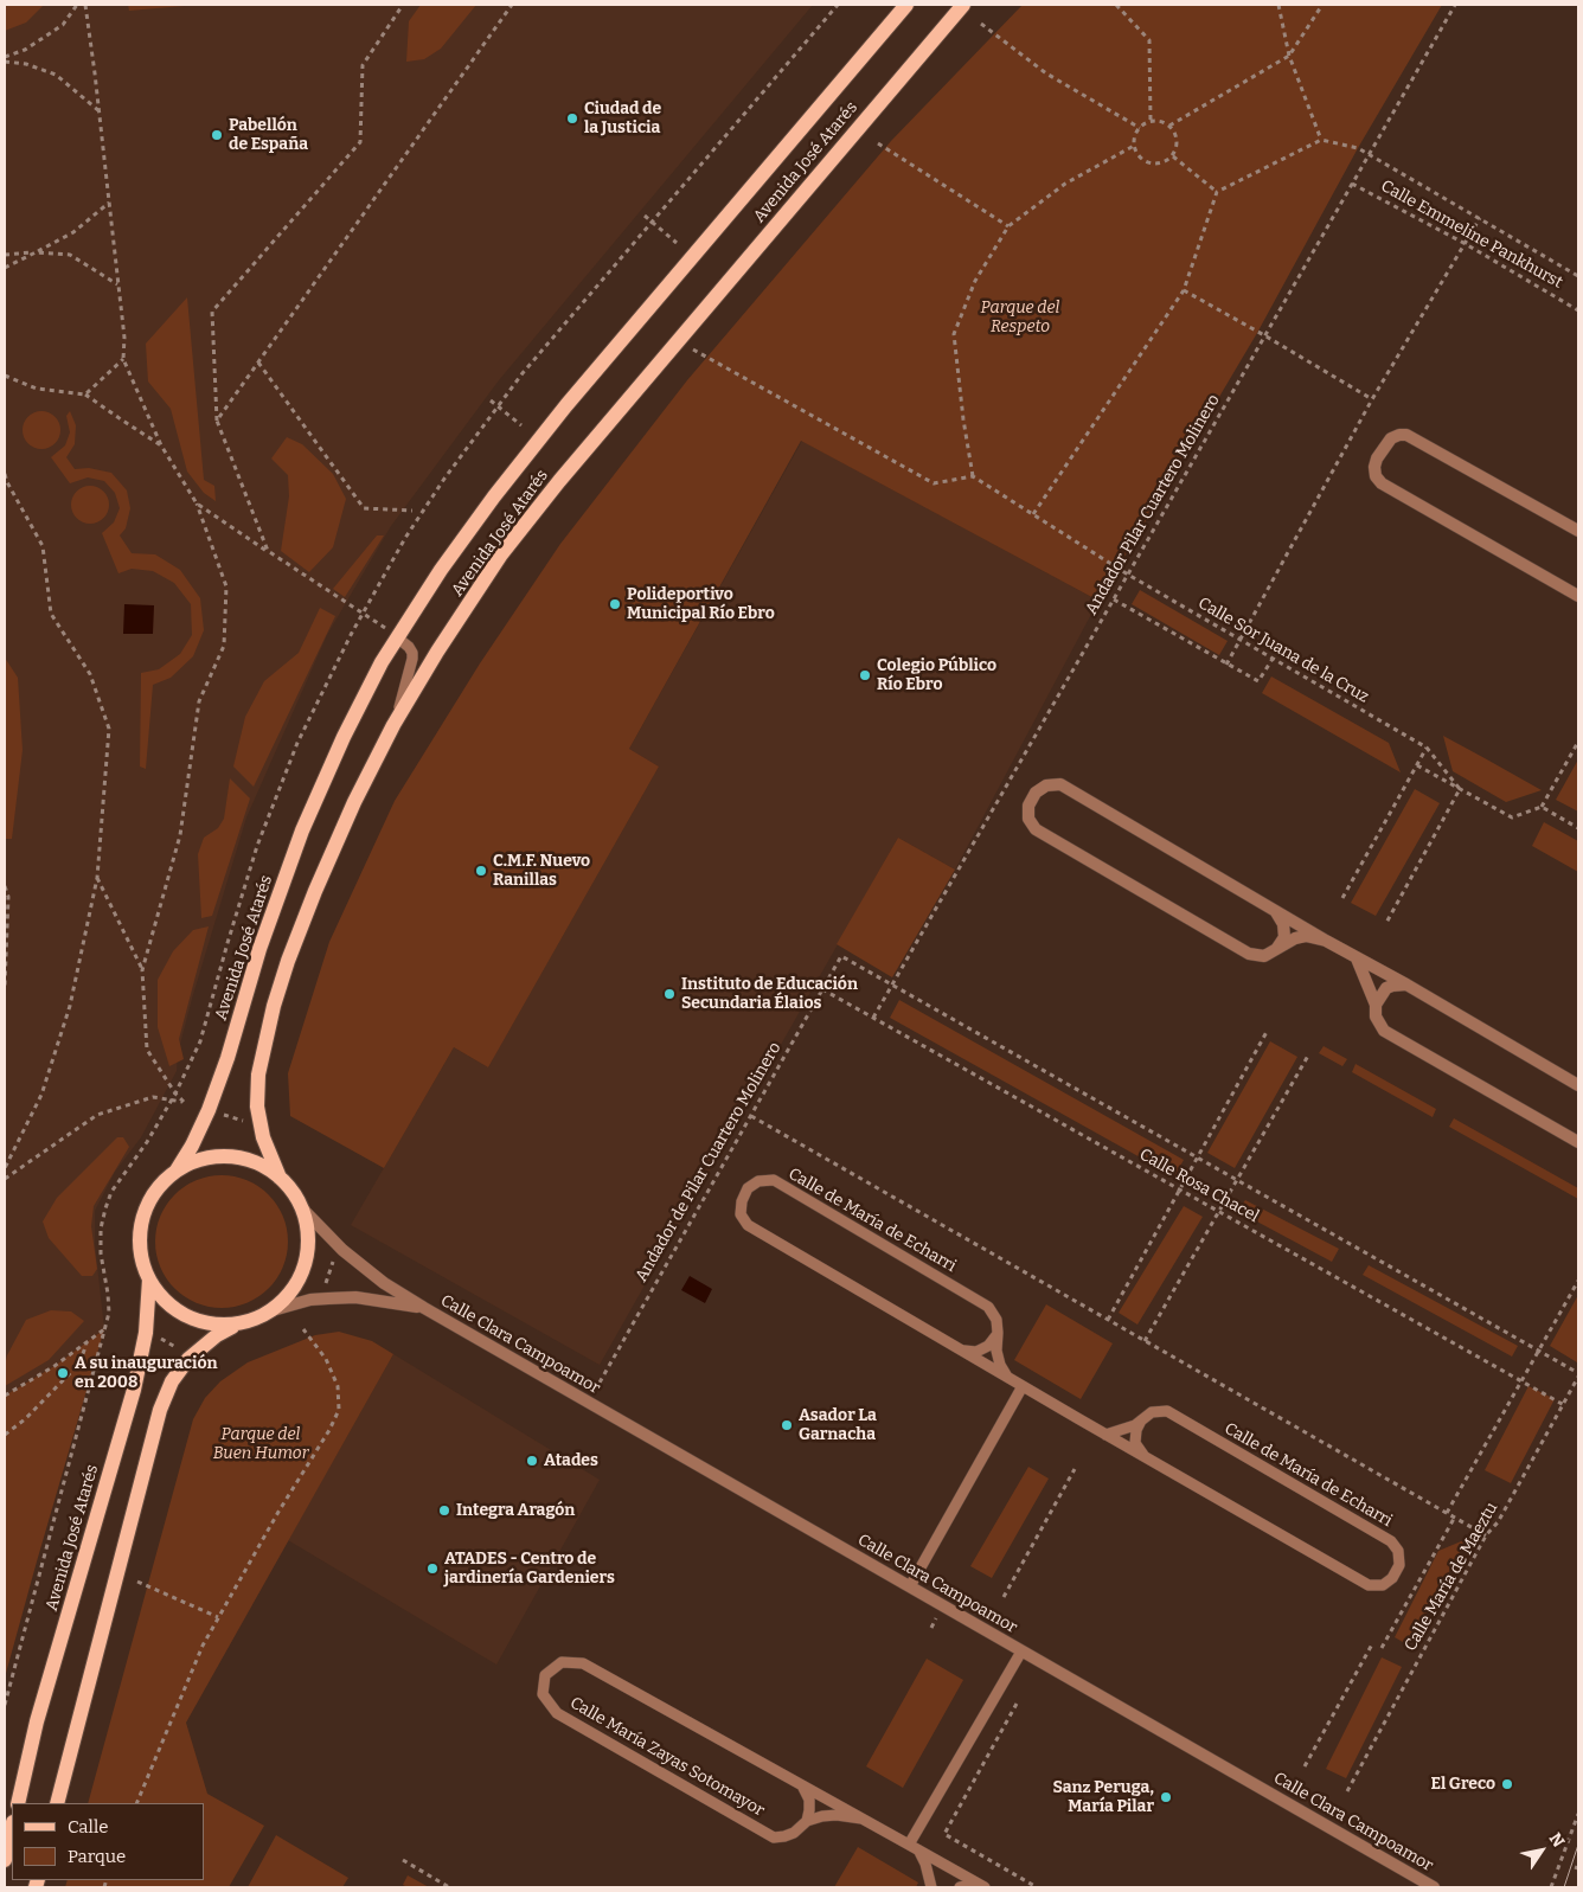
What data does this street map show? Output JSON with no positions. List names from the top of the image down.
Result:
{
  "streets": {
    "main road": ["Avenida José Atarés"],
    "street": ["Calle Clara Campoamor"],
    "lane": ["Calle de María de Echarri", "Calle María Zayas Sotomayor"],
    "path": [
      "Calle Emmeline Pankhurst",
      "Andador Pilar Cuartero Molinero",
      "Calle Sor Juana de la Cruz",
      "Andador de Pilar Cuartero Molinero",
      "Calle Rosa Chacel",
      "Calle María de Maeztu"
    ]
  },
  "crossings": [
    ["Avenida José Atarés", "Calle Clara Campoamor"],
    ["Calle Emmeline Pankhurst", "Andador Pilar Cuartero Molinero"],
    ["Andador Pilar Cuartero Molinero", "Calle Sor Juana de la Cruz"],
    ["Andador Pilar Cuartero Molinero", "Calle Rosa Chacel"],
    ["Andador de Pilar Cuartero Molinero", "Calle Rosa Chacel"],
    ["Calle Rosa Chacel", "Calle María de Maeztu"]
  ],
  "parks": ["Parque del Respeto", "Parque del Buen Humor"],
  "places": [
    "Ciudad de la Justicia",
    "Pabellón de España",
    "Polideportivo Municipal Río Ebro",
    "Colegio Público Río Ebro",
    "C.M.F. Nuevo Ranillas",
    "Instituto de Educación Secundaria Élaios",
    "A su inauguración en 2008",
    "Asador La Garnacha",
    "Atades",
    "Integra Aragón",
    "ATADES - Centro de jardinería Gardeniers",
    "El Greco",
    "Sanz Peruga, María Pilar"
  ],
  "legend": ["Calle", "Parque"],
  "north": "top right"
}
